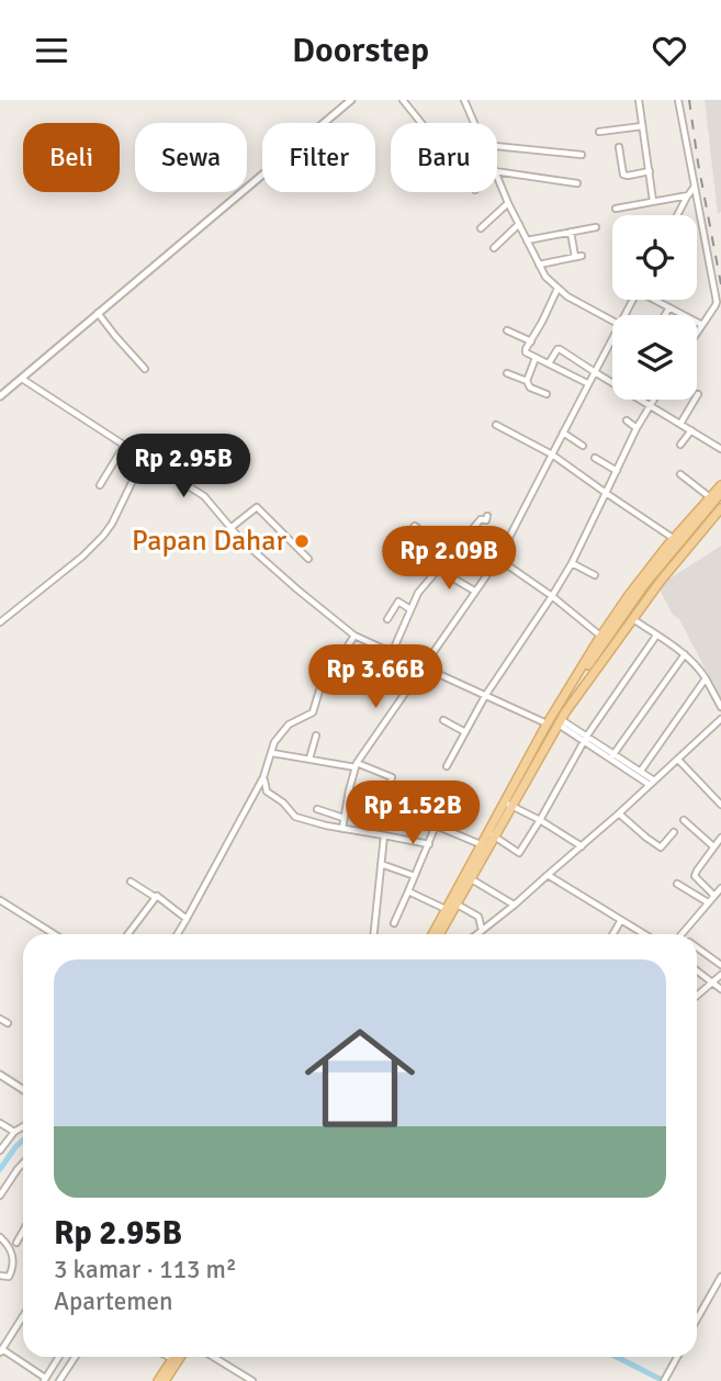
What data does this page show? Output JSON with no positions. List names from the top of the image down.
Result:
{
  "places": ["Papan Dahar"],
  "page": {
    "header": "Doorstep",
    "chip": [
      "Beli",
      "Sewa",
      "Filter",
      "Baru"
    ],
    "price": [
      "Rp 2.95B",
      "Rp 2.09B",
      "Rp 3.66B",
      "Rp 1.52B"
    ],
    "list": [
      {
        "name": "Rp 2.95B",
        "note": "3 kamar · 113 m² · Apartemen"
      }
    ]
  }
}
